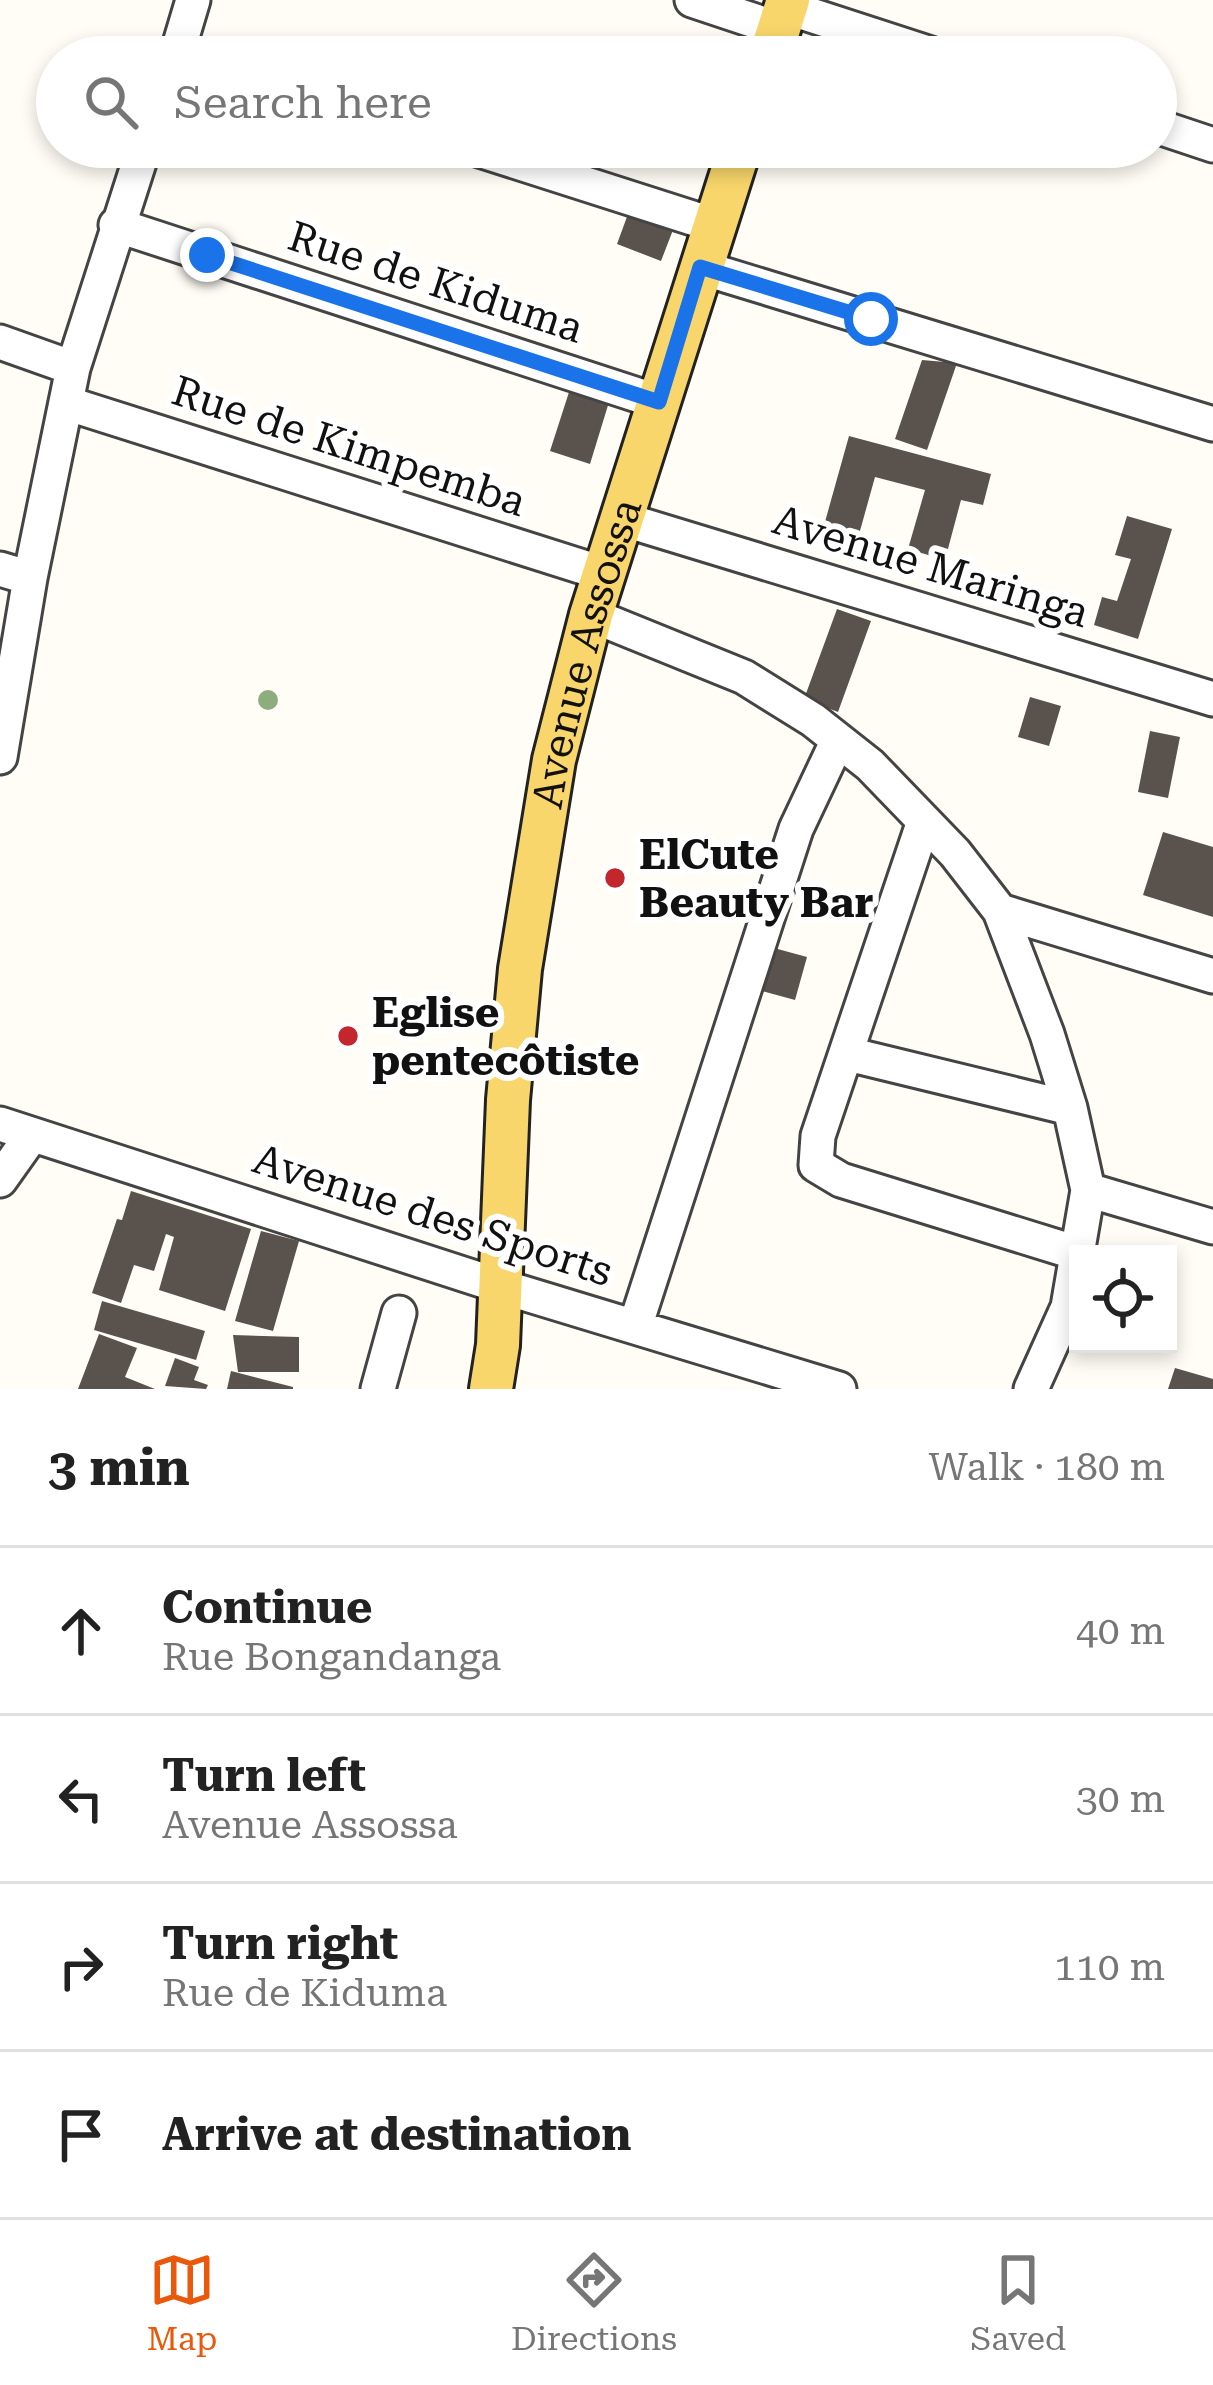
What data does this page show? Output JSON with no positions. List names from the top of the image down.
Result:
{
  "streets": {
    "main road": ["Avenue Assossa"],
    "street": [
      "Rue de Kiduma",
      "Rue de Kimpemba",
      "Avenue Maringa",
      "Avenue des Sports"
    ]
  },
  "crossings": [
    ["Rue de Kiduma", "Avenue Assossa"],
    ["Rue de Kimpemba", "Avenue Assossa"],
    ["Avenue Maringa", "Avenue Assossa"],
    ["Avenue Assossa", "Avenue des Sports"]
  ],
  "places": ["ElCute Beauty Bar", "Eglise pentecôtiste"],
  "page": {
    "search": "Search here",
    "heading": ["3 min", "Walk · 180 m"],
    "list": [
      ["Continue", "Rue Bongandanga", "40 m"],
      ["Turn left", "Avenue Assossa", "30 m"],
      ["Turn right", "Rue de Kiduma", "110 m"],
      "Arrive at destination"
    ],
    "nav": ["Map", "Directions", "Saved"]
  }
}
